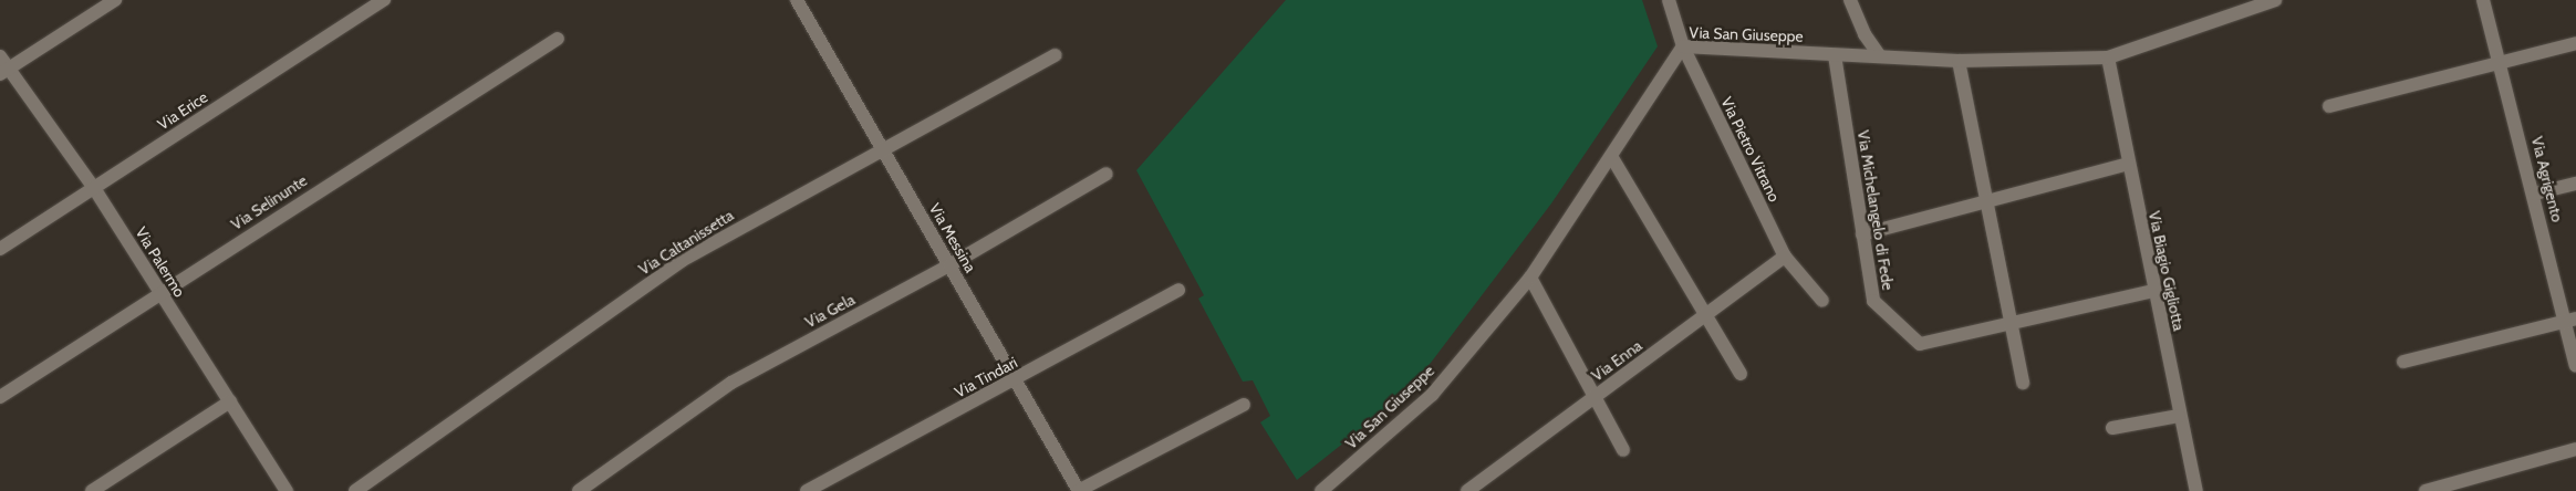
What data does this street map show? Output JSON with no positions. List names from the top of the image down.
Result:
{
  "streets": {
    "street": [
      "Via San Giuseppe",
      "Via Erice",
      "Via Pietro Vitrano",
      "Via Agrigento",
      "Via Selinunte",
      "Via Michelangelo di Fede",
      "Via Messina",
      "Via Caltanissetta",
      "Via Palermo",
      "Via Biagio Gigliotta",
      "Via Gela",
      "Via Enna",
      "Via Tindari"
    ]
  },
  "crossings": [
    ["Via San Giuseppe", "Via Pietro Vitrano"],
    ["Via San Giuseppe", "Via Michelangelo di Fede"],
    ["Via San Giuseppe", "Via Biagio Gigliotta"],
    ["Via Erice", "Via Palermo"],
    ["Via Pietro Vitrano", "Via Enna"],
    ["Via Selinunte", "Via Palermo"],
    ["Via Michelangelo di Fede", "Via Biagio Gigliotta"],
    ["Via Messina", "Via Caltanissetta"],
    ["Via Messina", "Via Gela"],
    ["Via Messina", "Via Tindari"]
  ]
}
